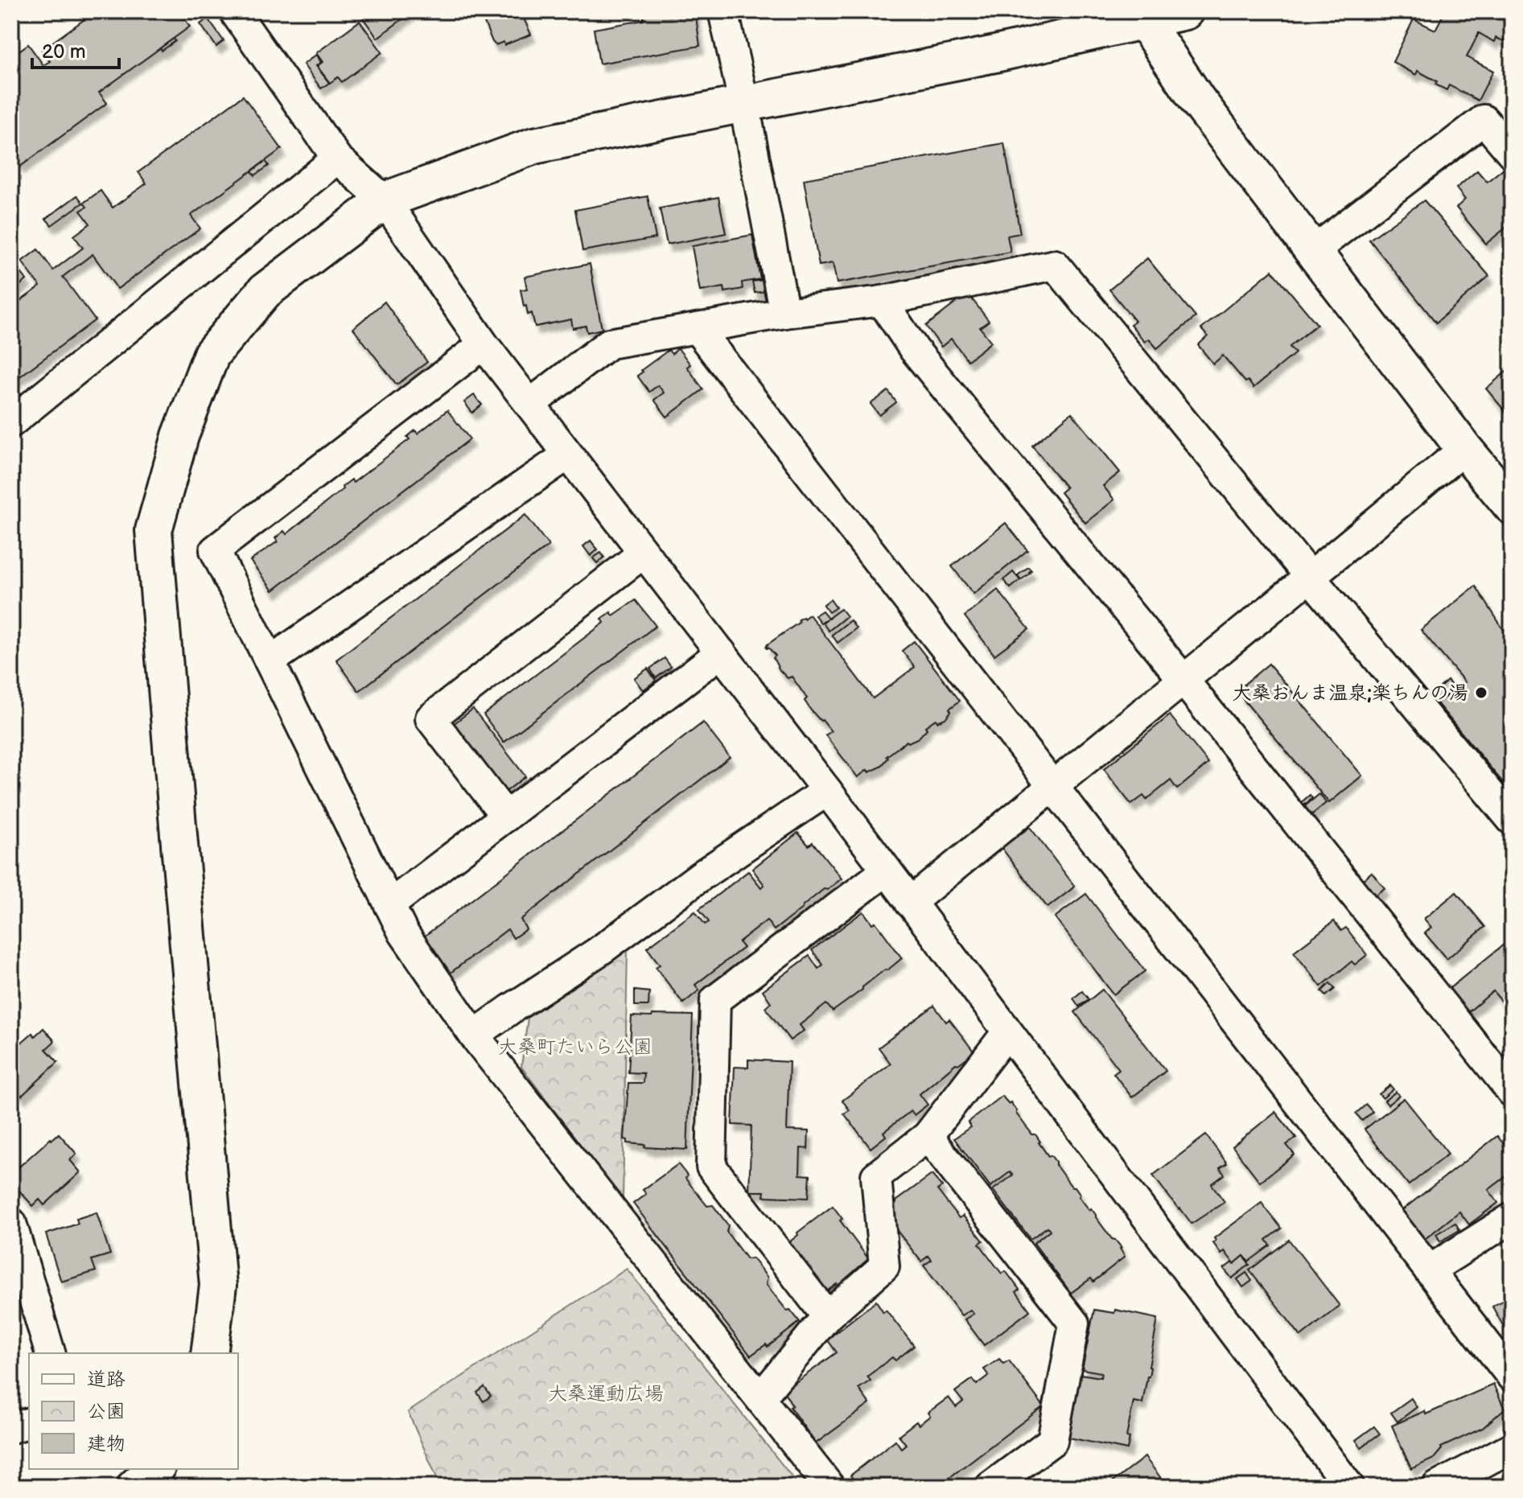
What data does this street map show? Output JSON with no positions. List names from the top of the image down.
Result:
{
  "parks": ["大桑町たいら公園", "大桑運動広場"],
  "places": ["大桑おんま温泉;楽ちんの湯"],
  "legend": ["道路", "公園", "建物"],
  "scale_bar": "20 m"
}
